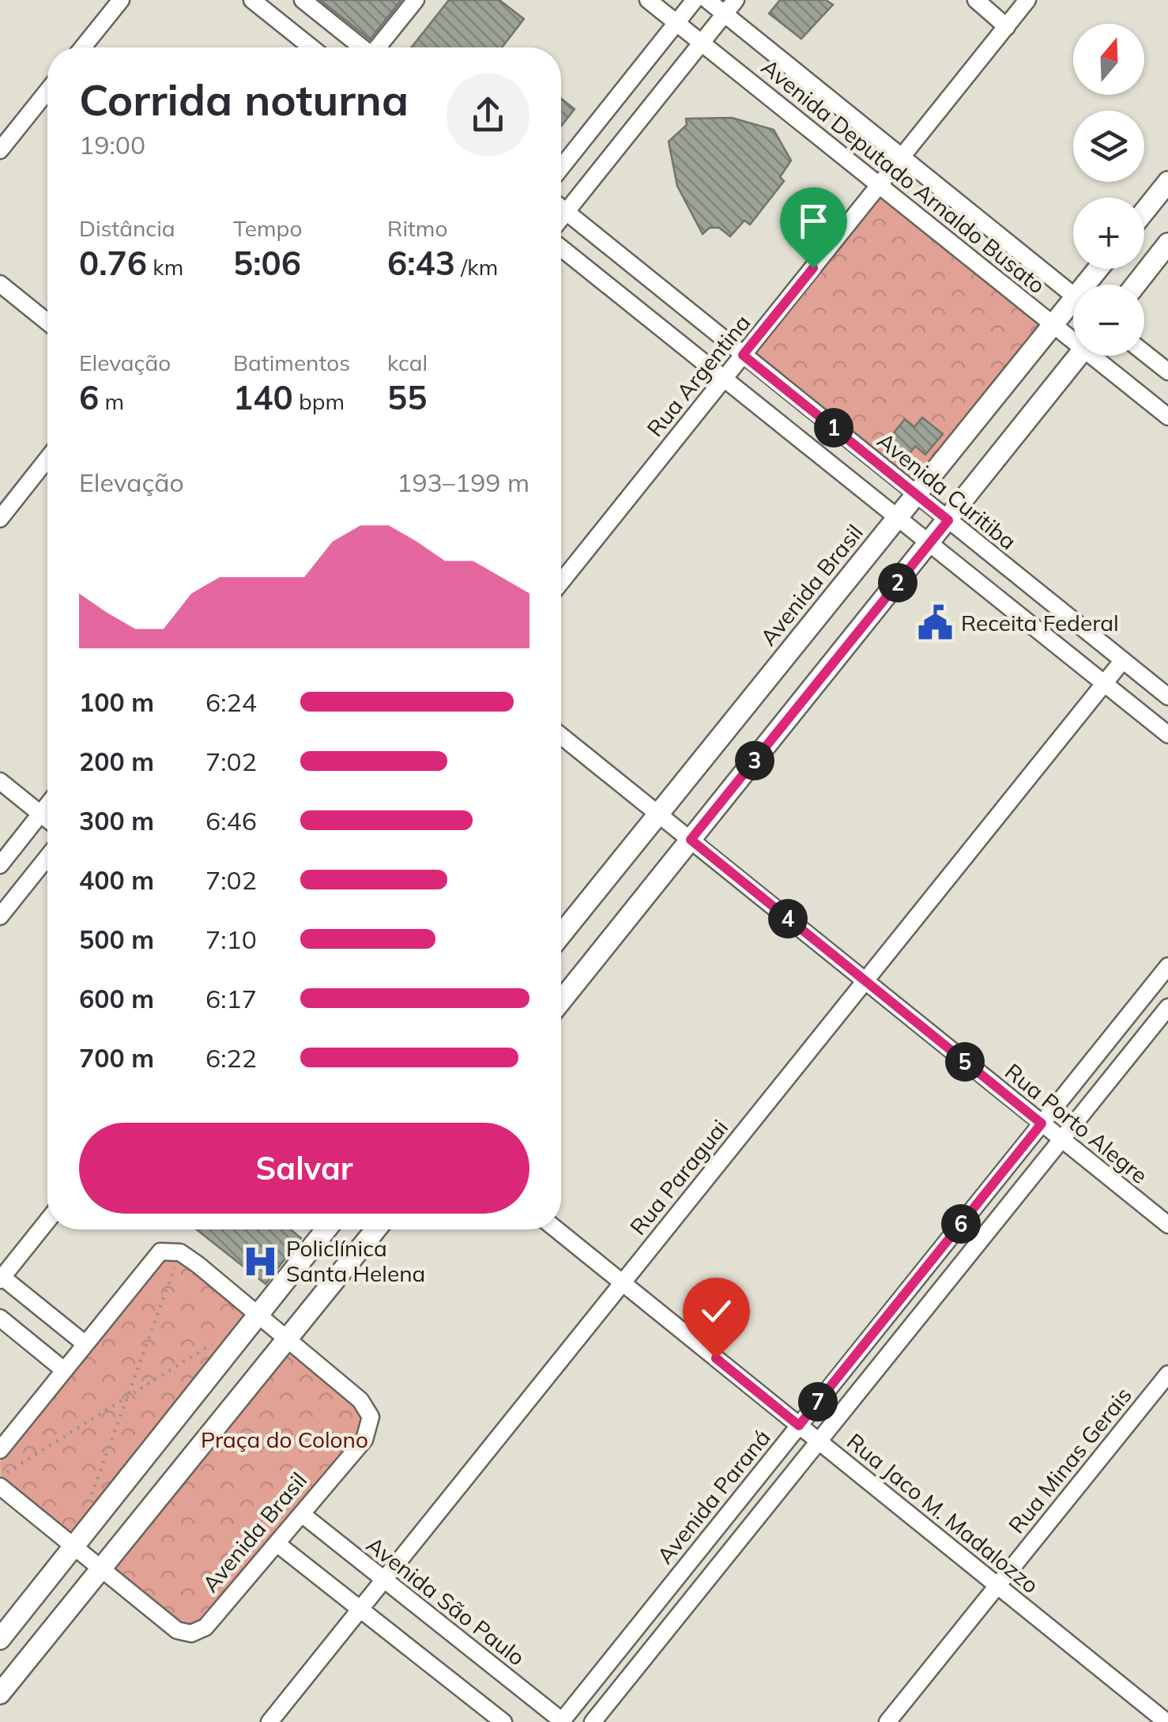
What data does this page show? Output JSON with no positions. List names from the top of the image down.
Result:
{
  "streets": {
    "main road": ["Avenida Brasil"],
    "street": [
      "Avenida Deputado Arnaldo Busato",
      "Rua Argentina",
      "Avenida Curitiba",
      "Rua Porto Alegre",
      "Rua Paraguai",
      "Rua Minas Gerais",
      "Avenida Paraná",
      "Rua Jaco M. Madalozzo",
      "Avenida São Paulo"
    ]
  },
  "crossings": [
    ["Avenida Deputado Arnaldo Busato", "Rua Argentina"],
    ["Avenida Deputado Arnaldo Busato", "Avenida Brasil"],
    ["Rua Argentina", "Avenida Curitiba"],
    ["Avenida Curitiba", "Avenida Brasil"],
    ["Avenida Curitiba", "Rua Paraguai"],
    ["Avenida Brasil", "Rua Porto Alegre"],
    ["Avenida Brasil", "Avenida São Paulo"],
    ["Rua Porto Alegre", "Rua Paraguai"],
    ["Rua Porto Alegre", "Avenida Paraná"],
    ["Rua Paraguai", "Rua Jaco M. Madalozzo"],
    ["Rua Paraguai", "Avenida São Paulo"],
    ["Rua Minas Gerais", "Rua Jaco M. Madalozzo"],
    ["Avenida Paraná", "Rua Jaco M. Madalozzo"],
    ["Avenida Paraná", "Avenida São Paulo"]
  ],
  "parks": ["Praça do Colono"],
  "places": {
    "public building": ["Receita Federal"],
    "hospital": ["Policlínica Santa Helena"]
  },
  "north": "top",
  "page": {
    "map_buttons": ["+", "−"],
    "heading": ["Corrida noturna", "19:00"],
    "stats": [
      ["Distância", "0.76 km"],
      ["Tempo", "5:06"],
      ["Ritmo", "6:43 /km"],
      ["Elevação", "6 m"],
      ["Batimentos", "140 bpm"],
      ["kcal", "55"]
    ],
    "pins": [
      "1",
      "2",
      "3",
      "4",
      "5",
      "6",
      "7"
    ],
    "chart": ["Elevação", "193–199 m"],
    "list": [
      {
        "name": "100 m",
        "note": "6:24"
      },
      {
        "name": "200 m",
        "note": "7:02"
      },
      {
        "name": "300 m",
        "note": "6:46"
      },
      {
        "name": "400 m",
        "note": "7:02"
      },
      {
        "name": "500 m",
        "note": "7:10"
      },
      {
        "name": "600 m",
        "note": "6:17"
      },
      {
        "name": "700 m",
        "note": "6:22"
      }
    ],
    "buttons": "Salvar"
  }
}
